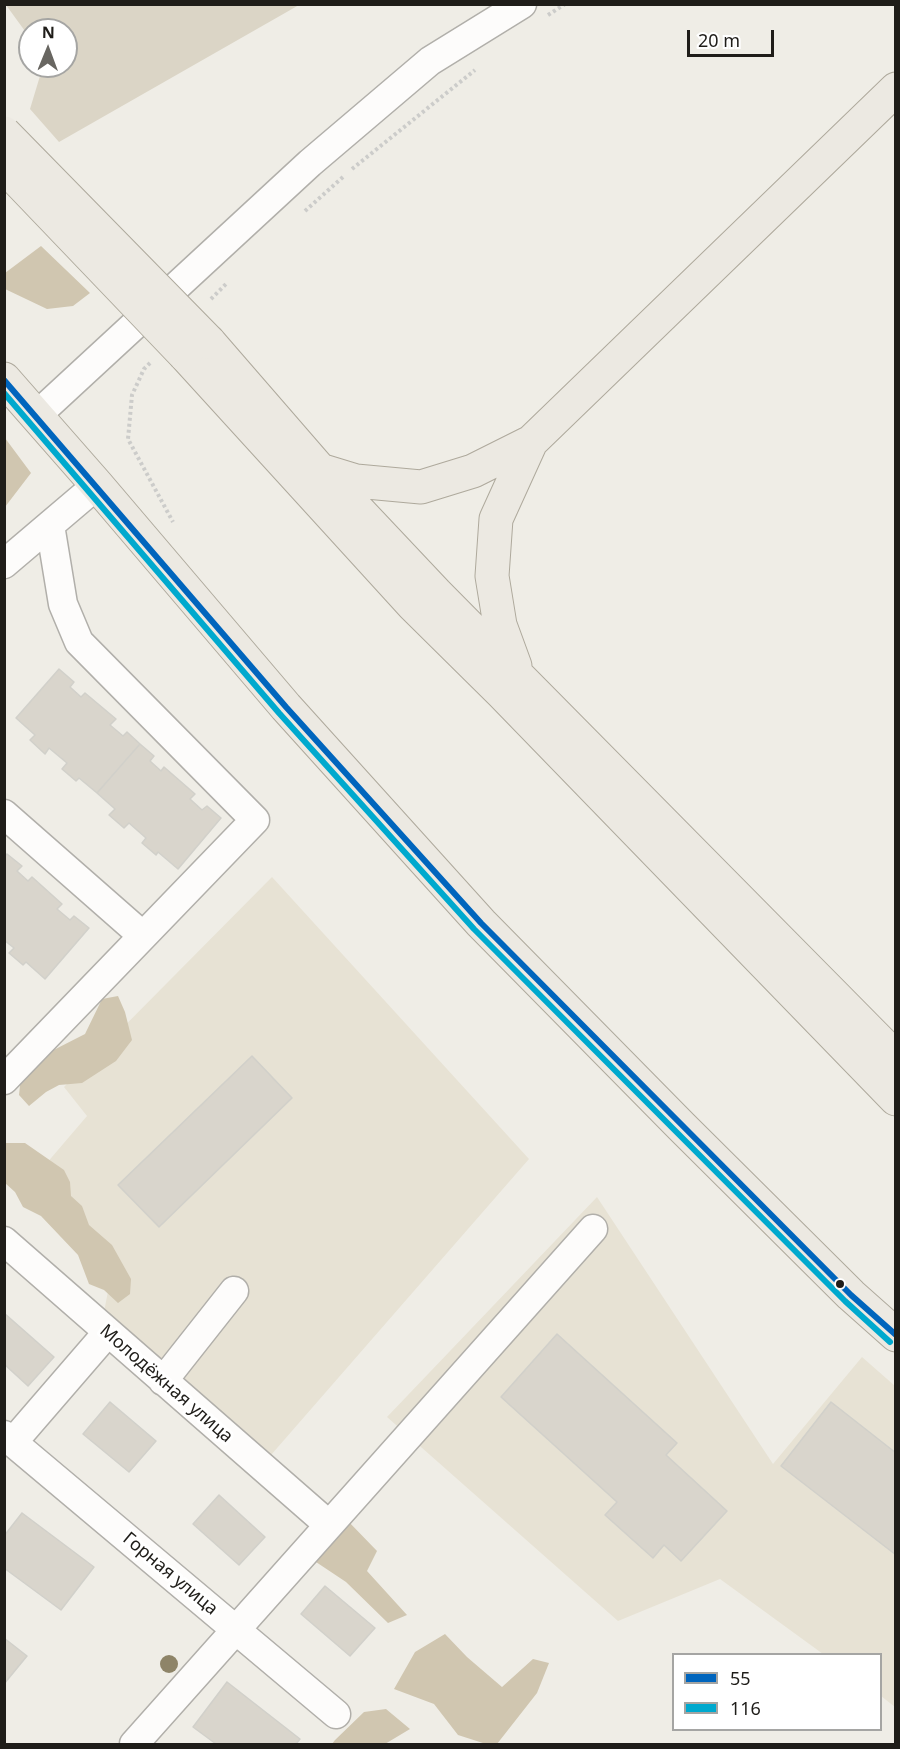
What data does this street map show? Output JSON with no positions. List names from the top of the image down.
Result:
{
  "streets": {
    "street": ["Молодёжная улица", "Горная улица"]
  },
  "lines": ["transit line 55", "transit line 116"],
  "legend": ["55", "116"],
  "scale_bar": "20 m",
  "north": "top"
}
